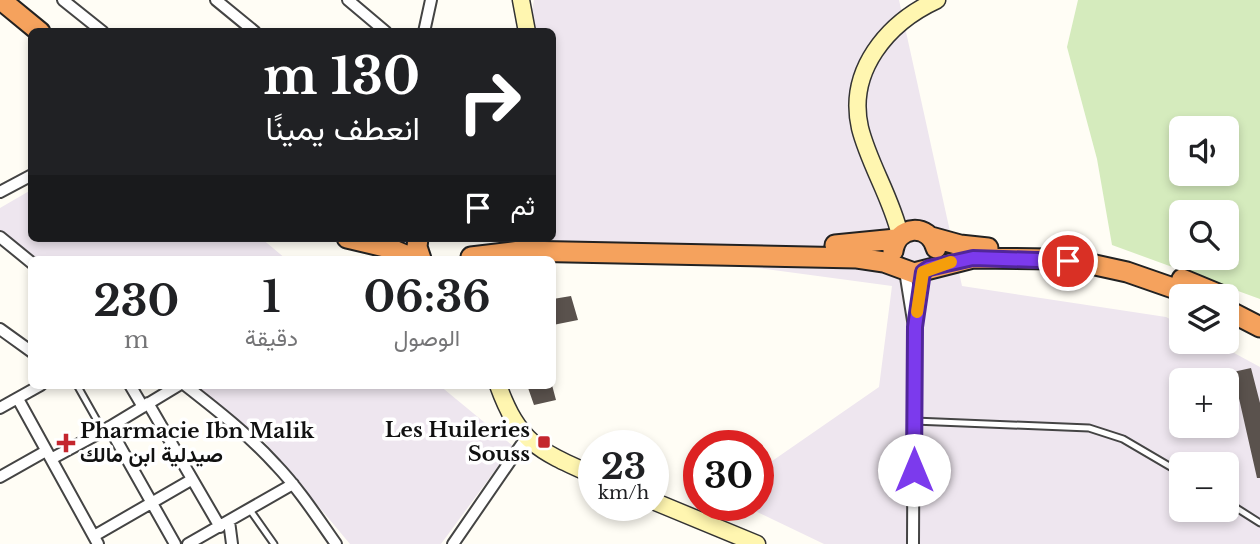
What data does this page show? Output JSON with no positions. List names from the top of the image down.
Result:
{
  "places": {
    "transit": ["Les Huileries Souss"],
    "health": ["Pharmacie Ibn Malik صيدلية ابن مالك"]
  },
  "page": {
    "turn": ["130 m", "انعطف يمينًا"],
    "map_buttons": ["+", "−"],
    "then": "ثم",
    "eta": [
      "06:36",
      "الوصول",
      "1",
      "دقيقة",
      "230",
      "m"
    ],
    "speed": "23 km/h",
    "limit": "30"
  }
}
